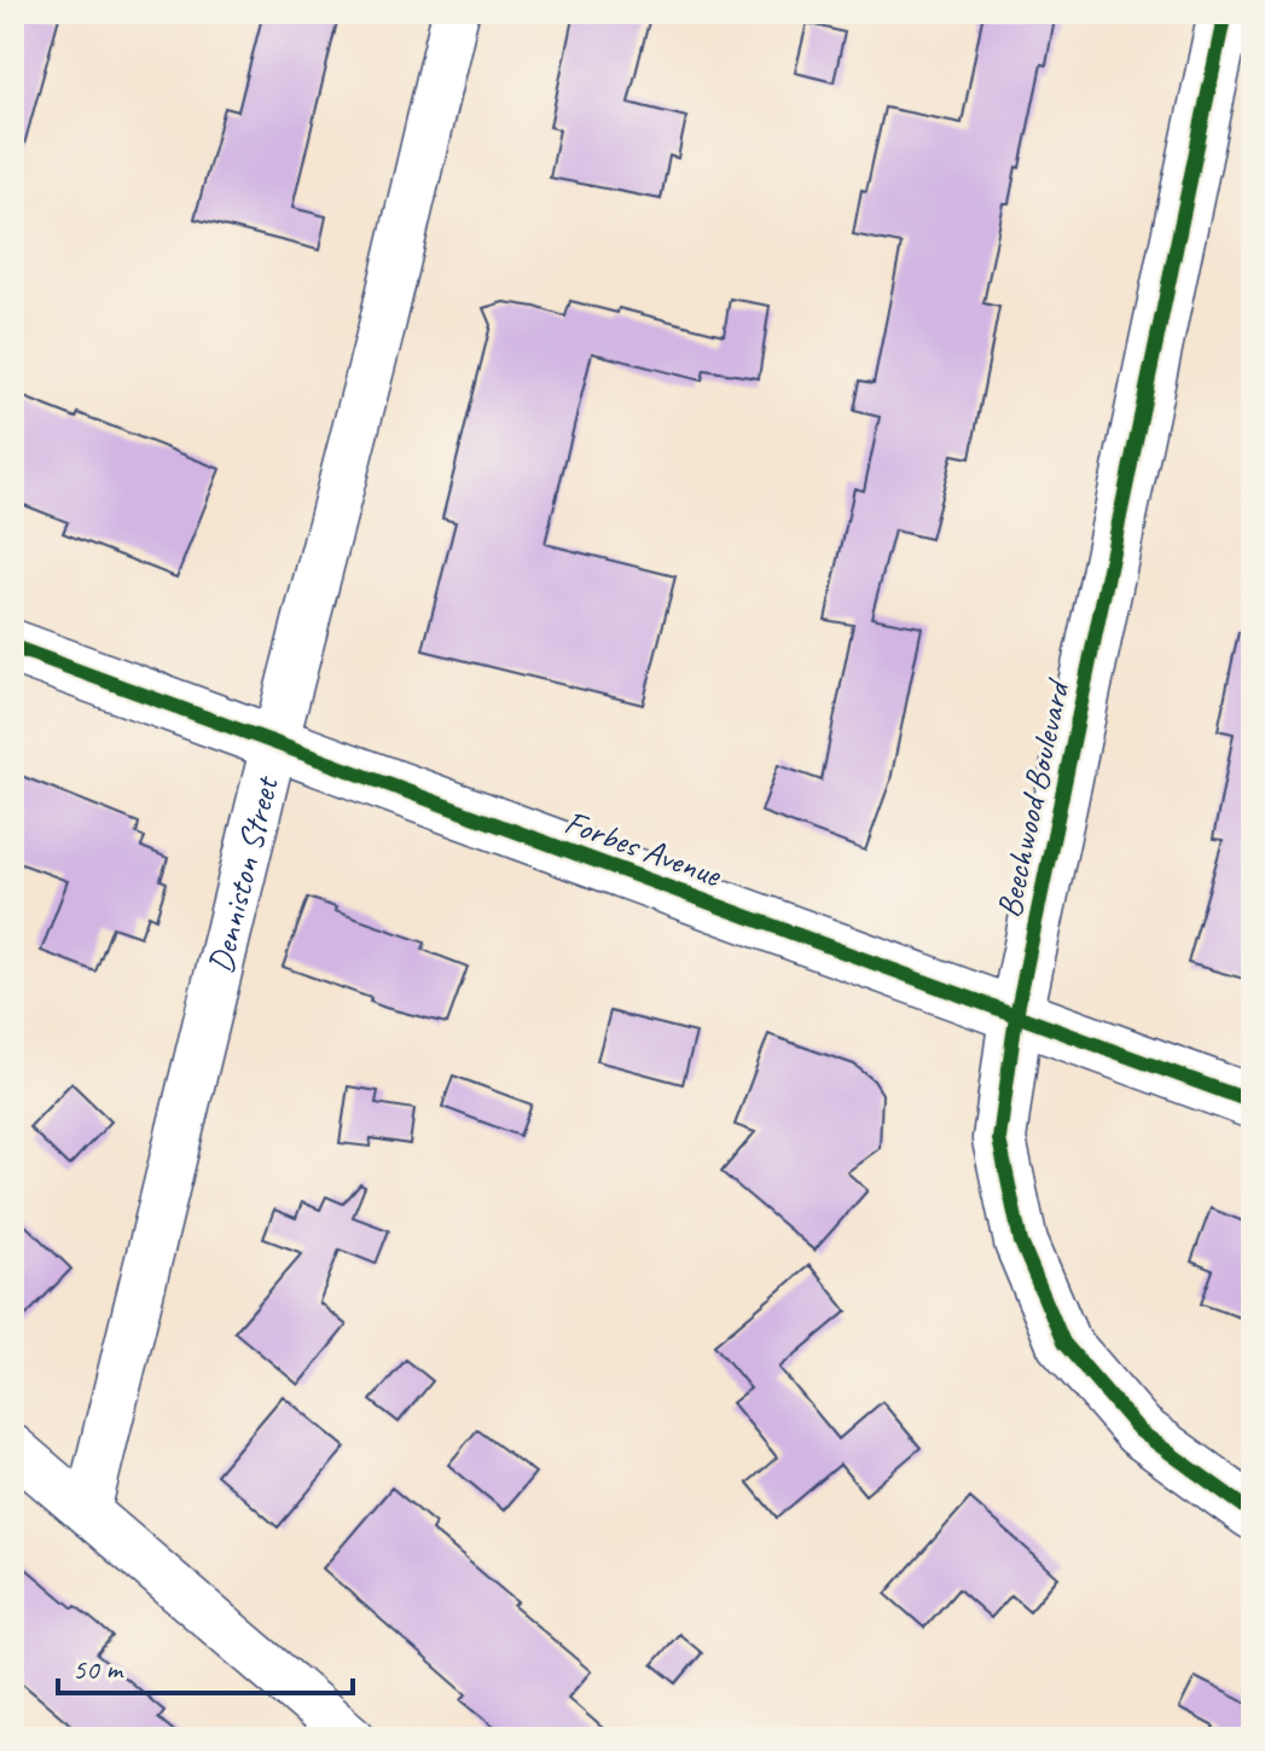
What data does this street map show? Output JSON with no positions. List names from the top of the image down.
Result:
{
  "streets": {
    "main road": ["Beechwood Boulevard", "Forbes Avenue"],
    "street": ["Denniston Street"]
  },
  "crossings": [
    ["Beechwood Boulevard", "Forbes Avenue"],
    ["Forbes Avenue", "Denniston Street"]
  ],
  "scale_bar": "50 m"
}
